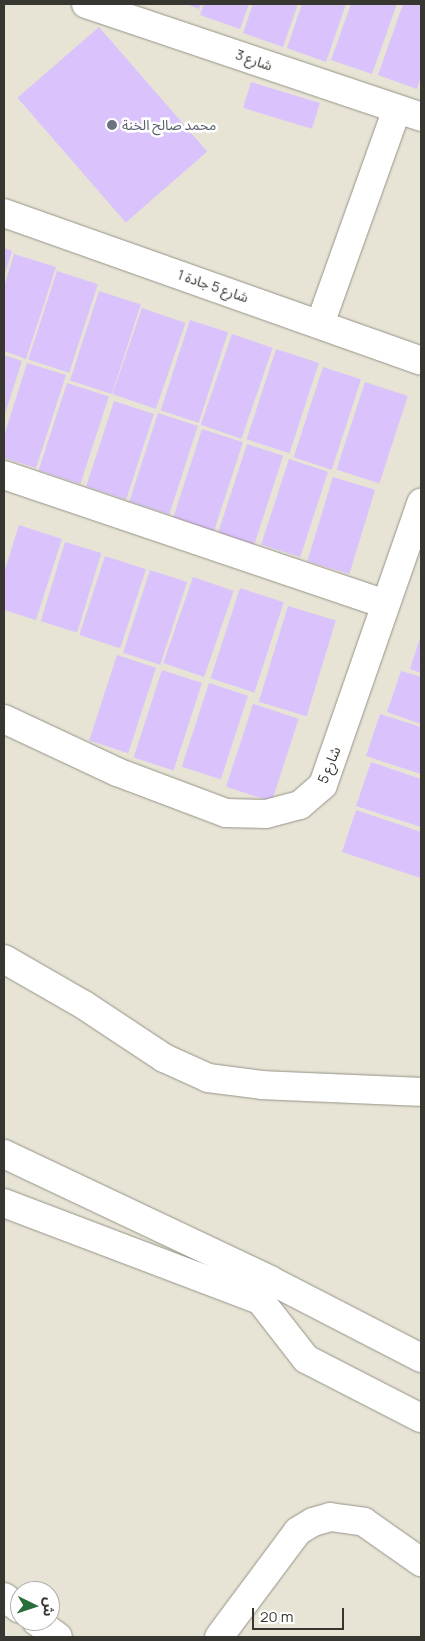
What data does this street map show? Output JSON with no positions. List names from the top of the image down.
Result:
{
  "streets": {
    "street": ["شارع 3", "شارع 5 جادة 1", "شارع 5"]
  },
  "places": ["محمد صالح الخنة"],
  "scale_bar": "20 m",
  "north": "right"
}
